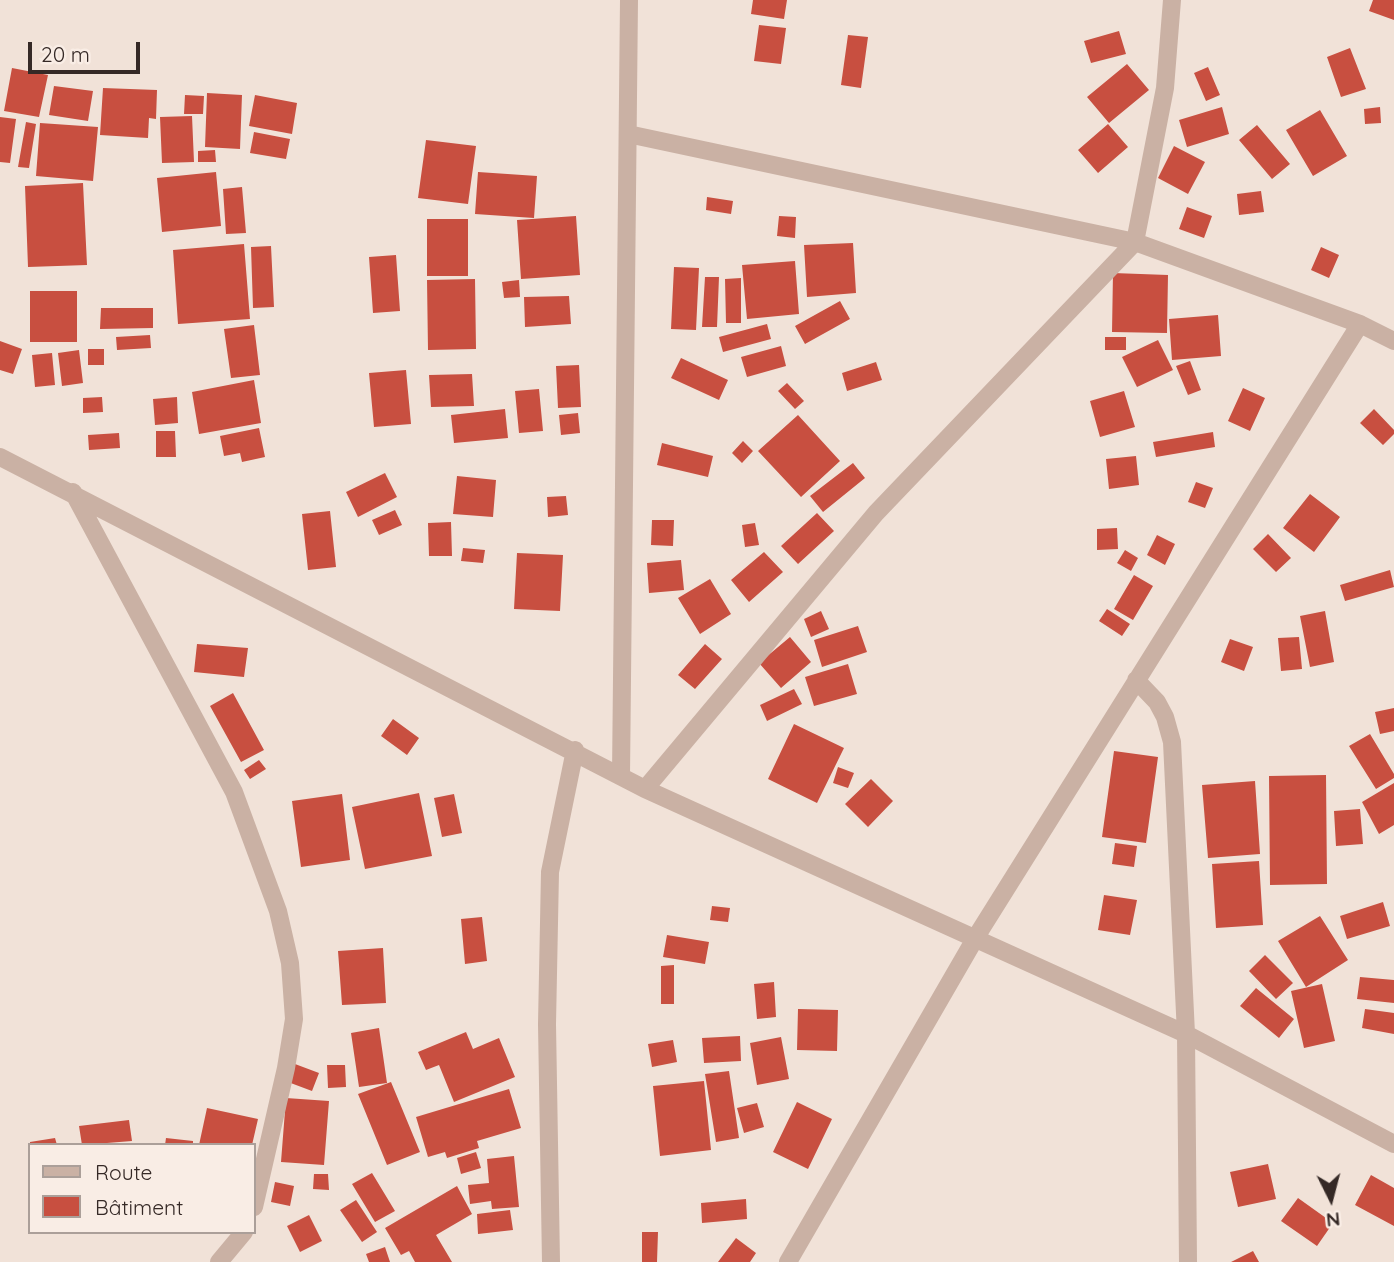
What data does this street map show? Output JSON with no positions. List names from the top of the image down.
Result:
{
  "legend": ["Route", "Bâtiment"],
  "scale_bar": "20 m",
  "north": "bottom"
}
